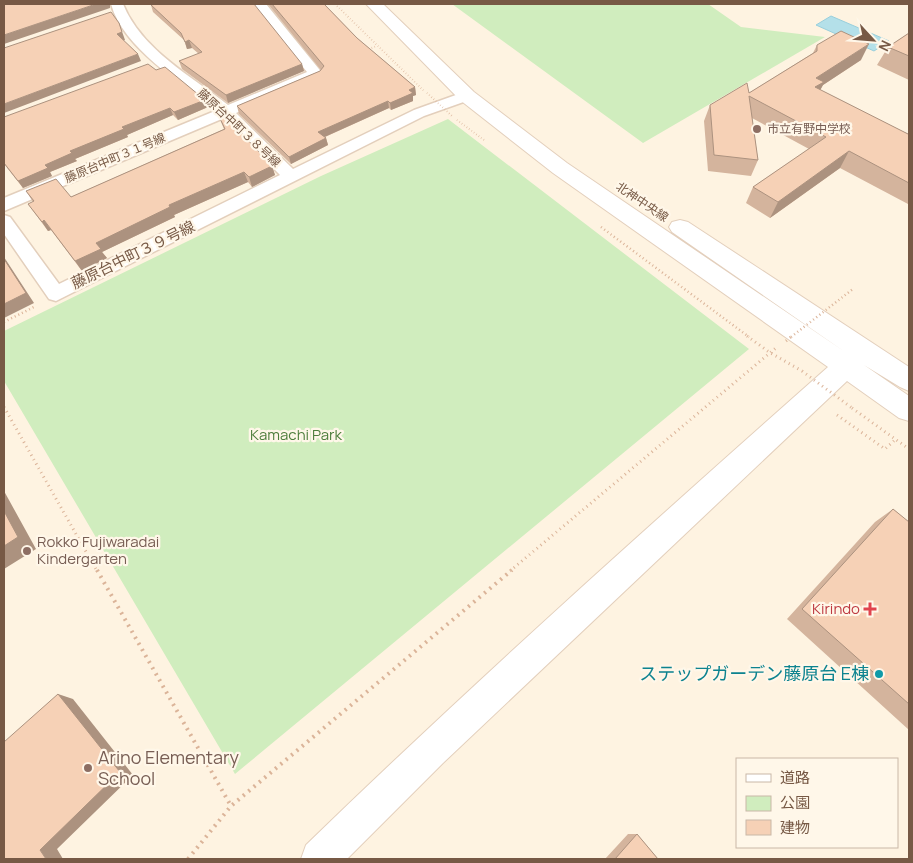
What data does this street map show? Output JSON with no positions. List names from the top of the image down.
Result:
{
  "streets": {
    "street": [
      "藤原台中町３８号線",
      "藤原台中町３１号線",
      "北神中央線",
      "藤原台中町３９号線"
    ]
  },
  "crossings": [
    ["藤原台中町３８号線", "藤原台中町３１号線"],
    ["藤原台中町３８号線", "北神中央線"],
    ["藤原台中町３８号線", "藤原台中町３９号線"]
  ],
  "parks": ["Kamachi Park"],
  "places": {
    "other": [
      "市立有野中学校",
      "Rokko Fujiwaradai Kindergarten",
      "ステップガーデン藤原台 E棟",
      "Arino Elementary School"
    ],
    "health": ["Kirindo"]
  },
  "legend": ["道路", "公園", "建物"],
  "north": "bottom right"
}
